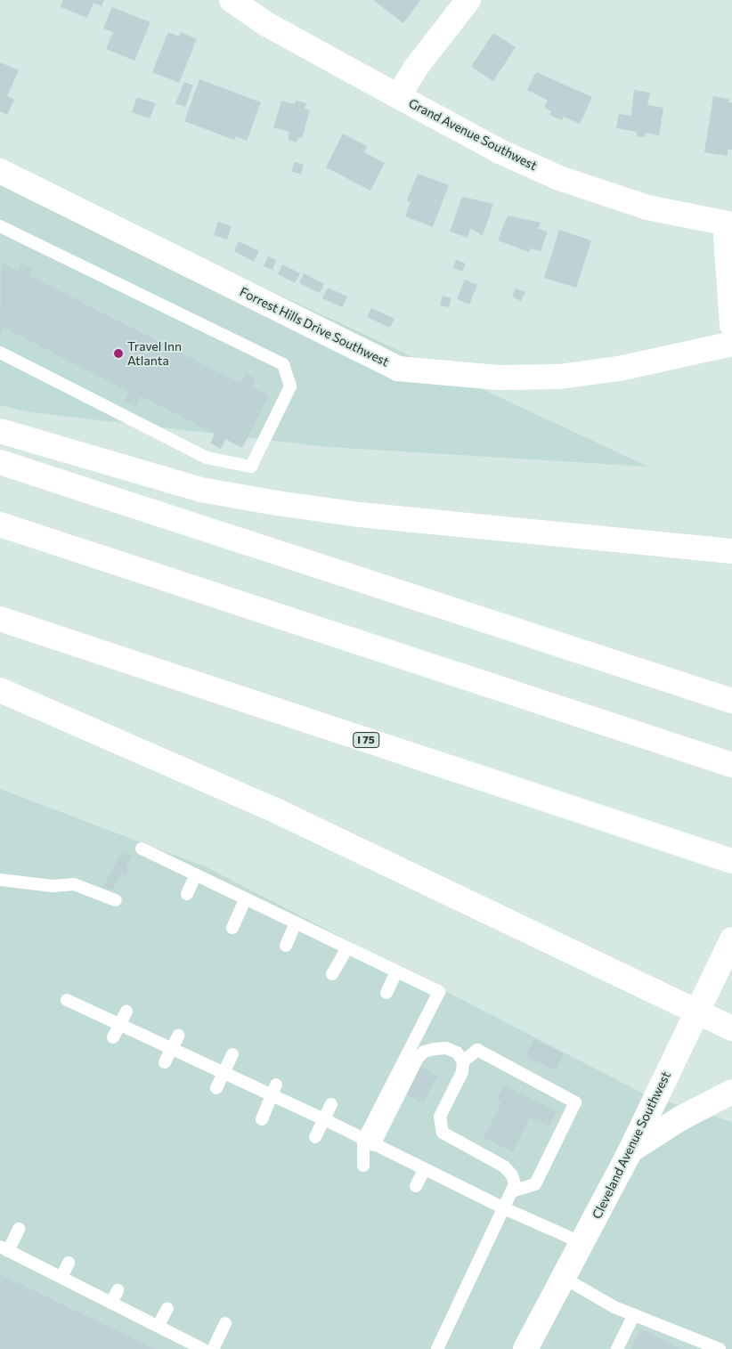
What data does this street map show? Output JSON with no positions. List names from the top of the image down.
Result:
{
  "streets": {
    "main road": [
      "Grand Avenue Southwest",
      "Forrest Hills Drive Southwest",
      "I 75",
      "Cleveland Avenue Southwest"
    ]
  },
  "places": ["Travel Inn Atlanta"]
}
